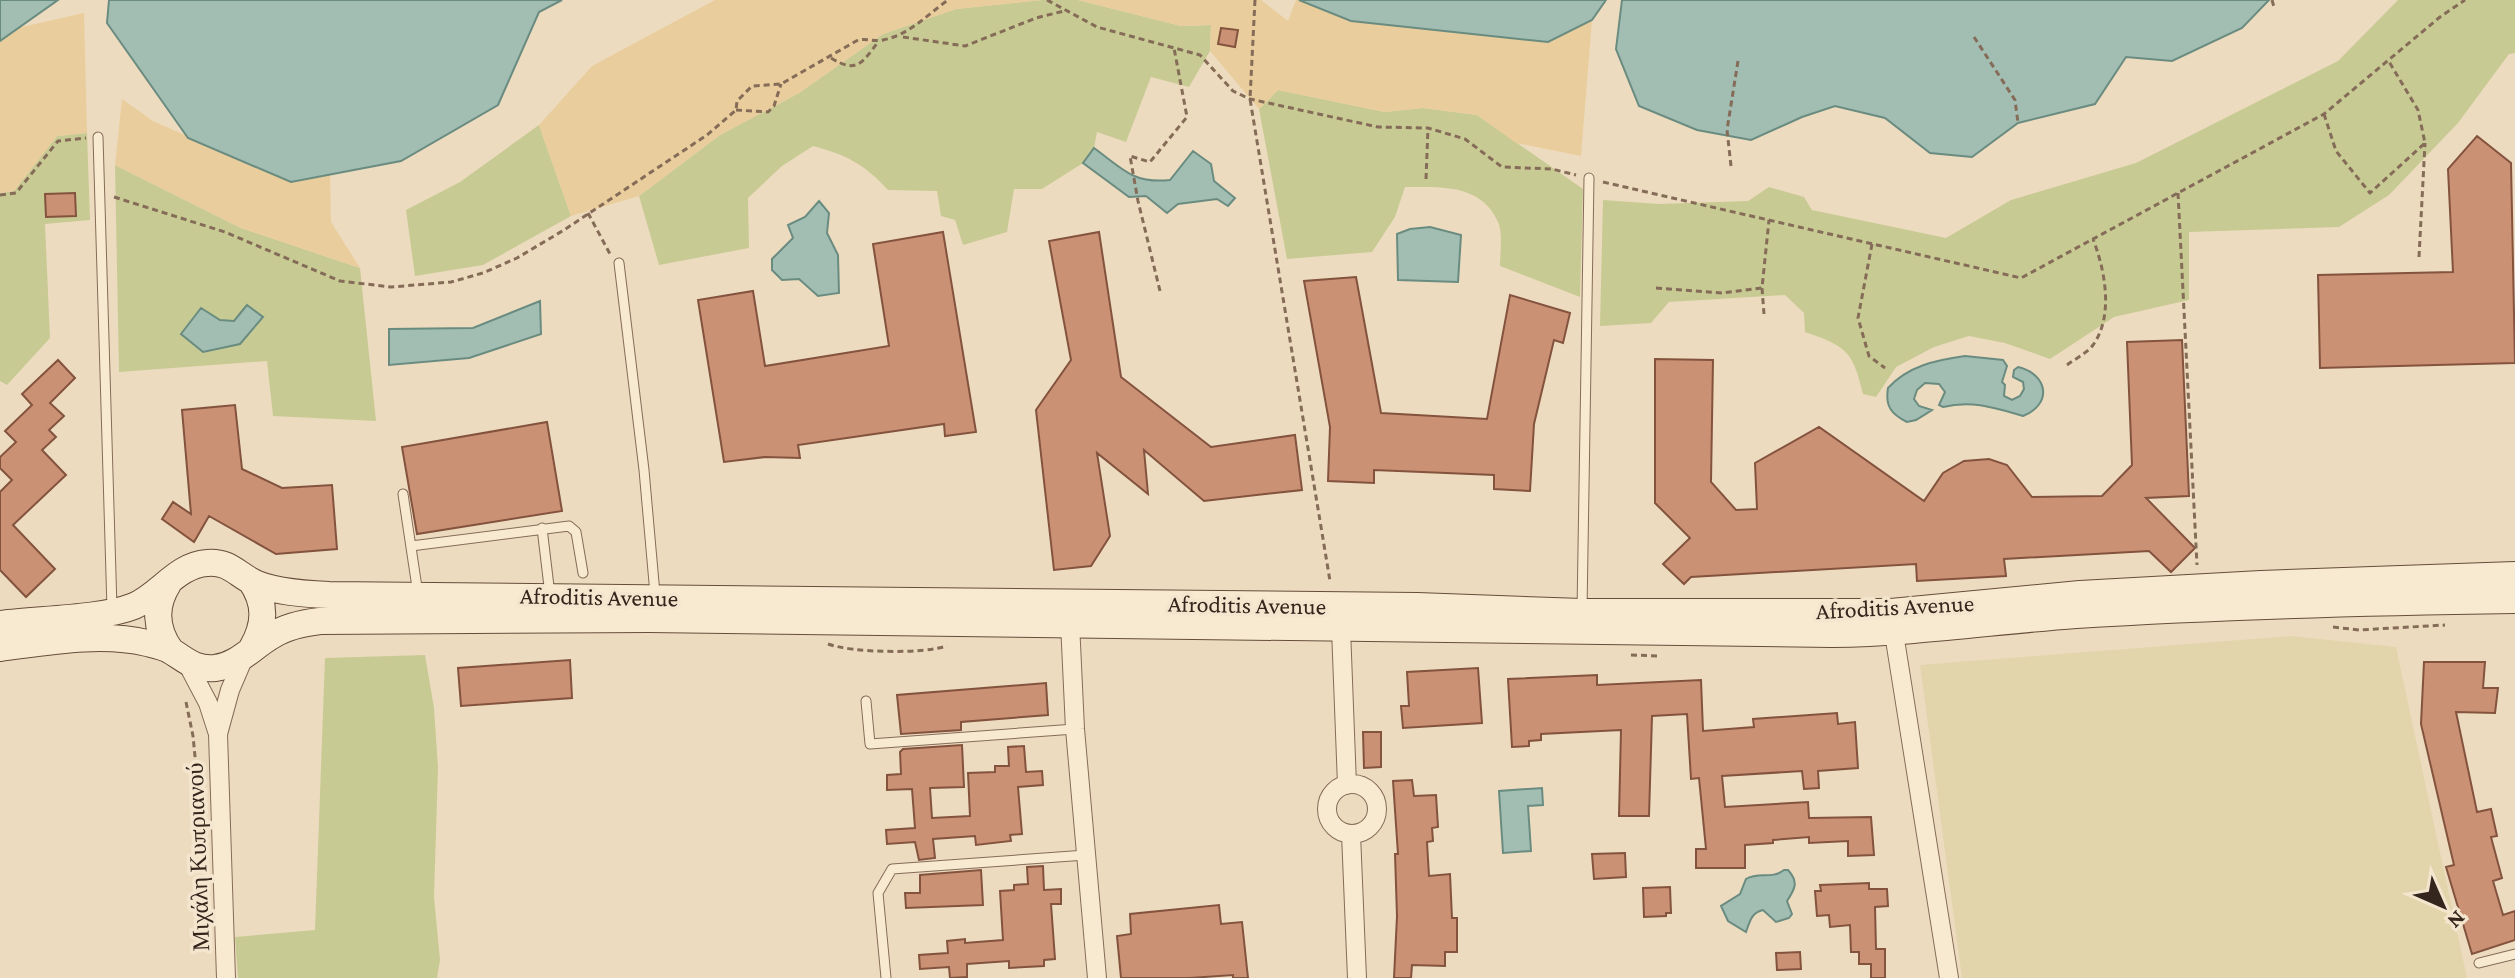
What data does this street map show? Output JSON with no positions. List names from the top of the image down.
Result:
{
  "streets": {
    "main road": ["Afroditis Avenue"],
    "street": ["Μιχάλη Κυπριανού"]
  },
  "crossings": [
    ["Afroditis Avenue", "Μιχάλη Κυπριανού"]
  ],
  "north": "bottom right"
}
